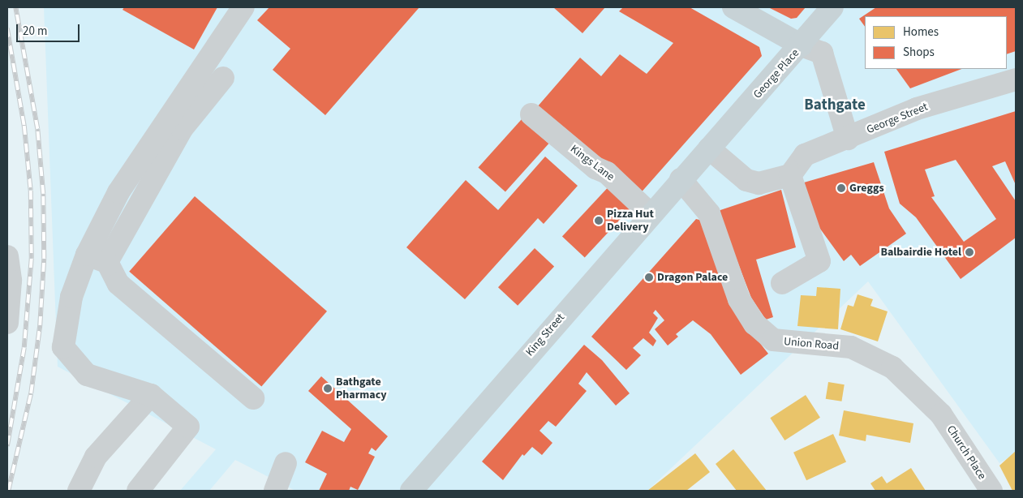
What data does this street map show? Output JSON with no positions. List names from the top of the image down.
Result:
{
  "streets": {
    "main road": ["George Place", "King Street"],
    "street": [
      "George Street",
      "Kings Lane",
      "Union Road",
      "Church Place"
    ]
  },
  "crossings": [
    ["George Place", "George Street"],
    ["George Place", "King Street"],
    ["George Place", "Union Road"],
    ["Kings Lane", "King Street"],
    ["King Street", "Union Road"],
    ["Union Road", "Church Place"]
  ],
  "districts": ["Bathgate"],
  "places": [
    "Greggs",
    "Pizza Hut Delivery",
    "Balbairdie Hotel",
    "Dragon Palace",
    "Bathgate Pharmacy"
  ],
  "legend": ["Homes", "Shops"],
  "scale_bar": "20 m"
}
